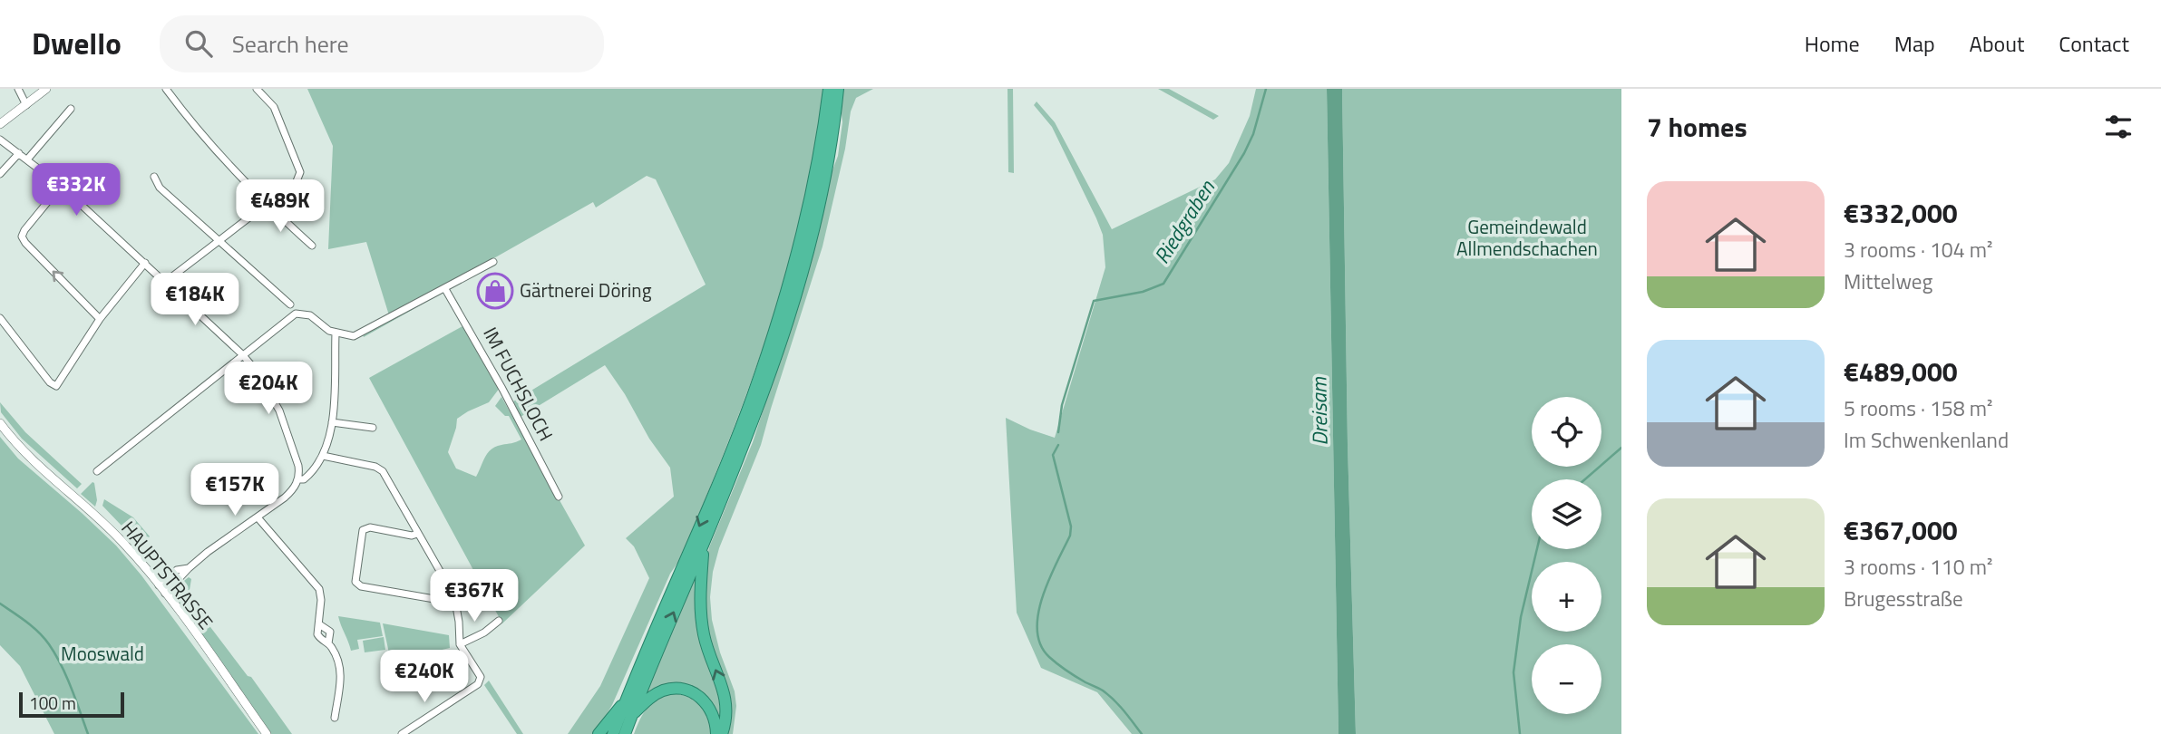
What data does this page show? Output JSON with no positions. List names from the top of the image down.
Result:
{
  "streets": {
    "street": ["IM FUCHSLOCH", "HAUPTSTRASSE"]
  },
  "water": ["Riedgraben", "Dreisam"],
  "parks": ["Gemeindewald Allmendschachen", "Mooswald"],
  "places": {
    "shop": ["Gärtnerei Döring"]
  },
  "scale_bar": "100 m",
  "page": {
    "header": "Dwello",
    "search": "Search here",
    "nav": [
      "Home",
      "Map",
      "About",
      "Contact"
    ],
    "heading": "7 homes",
    "price": [
      "€332K",
      "€489K",
      "€184K",
      "€204K",
      "€157K",
      "€367K",
      "€240K"
    ],
    "list": [
      {
        "name": "€332,000",
        "note": "3 rooms · 104 m² · Mittelweg"
      },
      {
        "name": "€489,000",
        "note": "5 rooms · 158 m² · Im Schwenkenland"
      },
      {
        "name": "€367,000",
        "note": "3 rooms · 110 m² · Brugesstraße"
      }
    ],
    "map_buttons": ["+", "−"],
    "scale": "100 m"
  }
}
